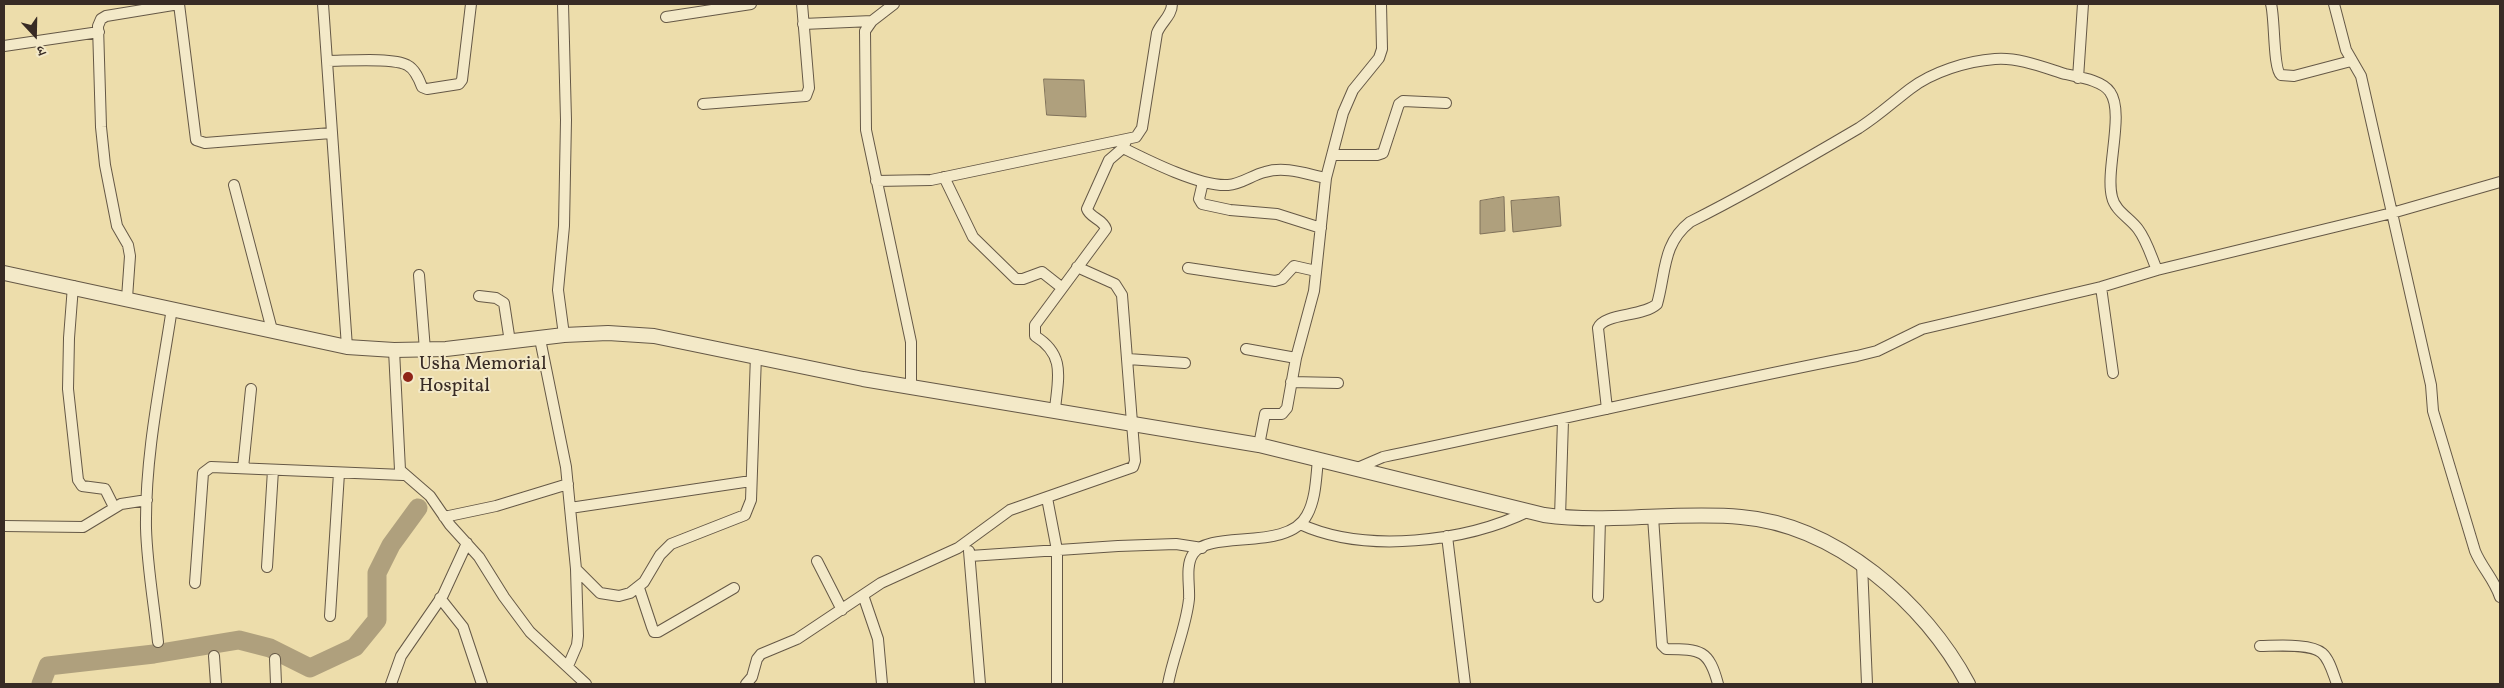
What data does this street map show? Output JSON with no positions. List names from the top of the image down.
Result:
{
  "places": ["Usha Memorial Hospital"],
  "north": "bottom"
}
